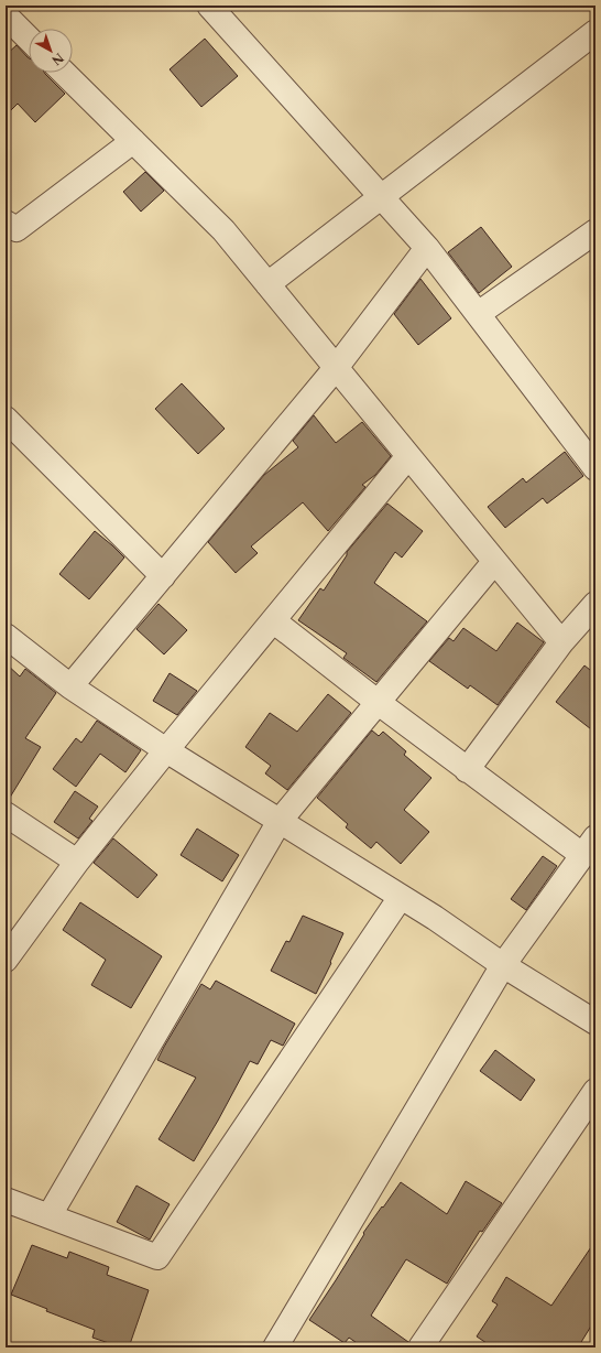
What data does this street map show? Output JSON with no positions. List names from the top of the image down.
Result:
{
  "north": "bottom right"
}
